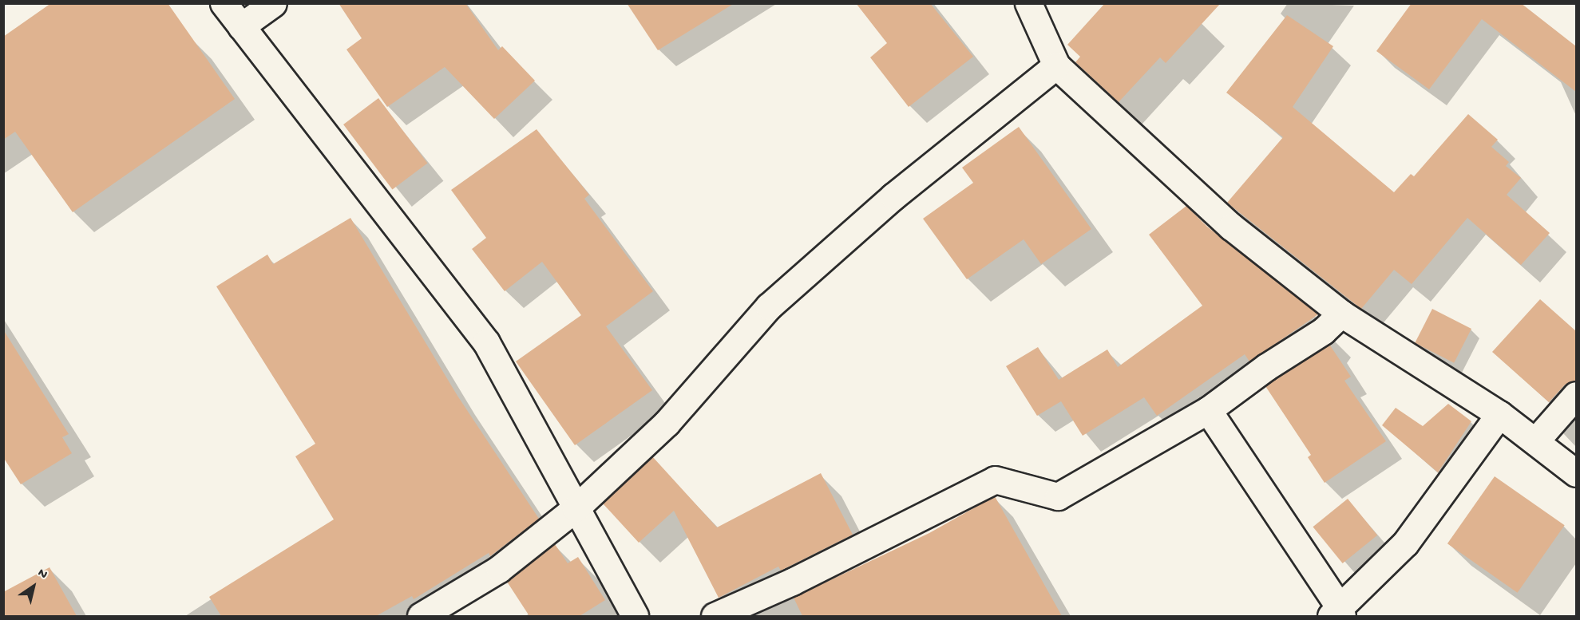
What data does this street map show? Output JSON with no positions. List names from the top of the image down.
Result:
{
  "north": "top right"
}
